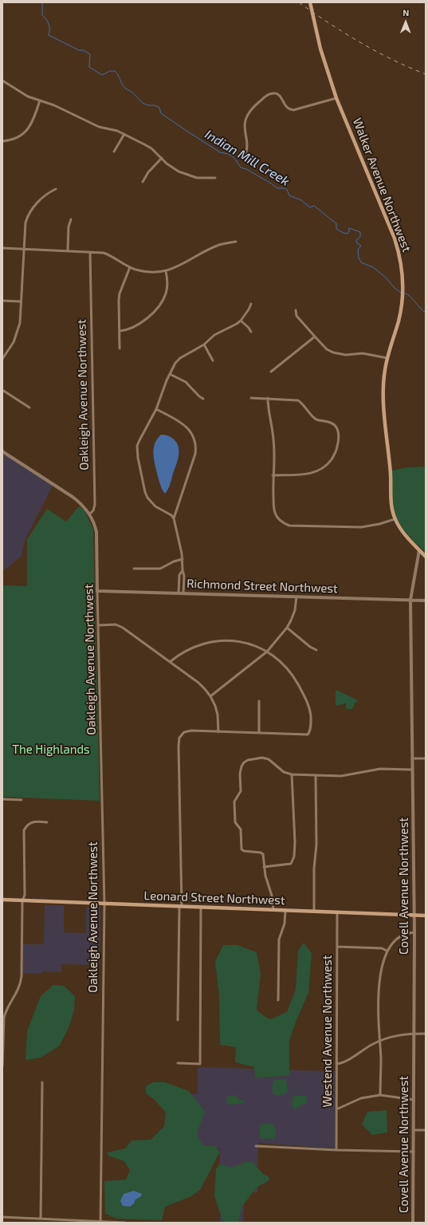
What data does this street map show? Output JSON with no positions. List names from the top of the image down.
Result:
{
  "streets": {
    "main road": ["Walker Avenue Northwest", "Leonard Street Northwest"],
    "street": [
      "Oakleigh Avenue Northwest",
      "Richmond Street Northwest",
      "Covell Avenue Northwest",
      "Westend Avenue Northwest"
    ]
  },
  "crossings": [
    ["Walker Avenue Northwest", "Covell Avenue Northwest"],
    ["Oakleigh Avenue Northwest", "Richmond Street Northwest"],
    ["Oakleigh Avenue Northwest", "Leonard Street Northwest"],
    ["Richmond Street Northwest", "Covell Avenue Northwest"],
    ["Covell Avenue Northwest", "Leonard Street Northwest"],
    ["Leonard Street Northwest", "Westend Avenue Northwest"]
  ],
  "water": ["Indian Mill Creek"],
  "parks": ["The Highlands"],
  "north": "top"
}
